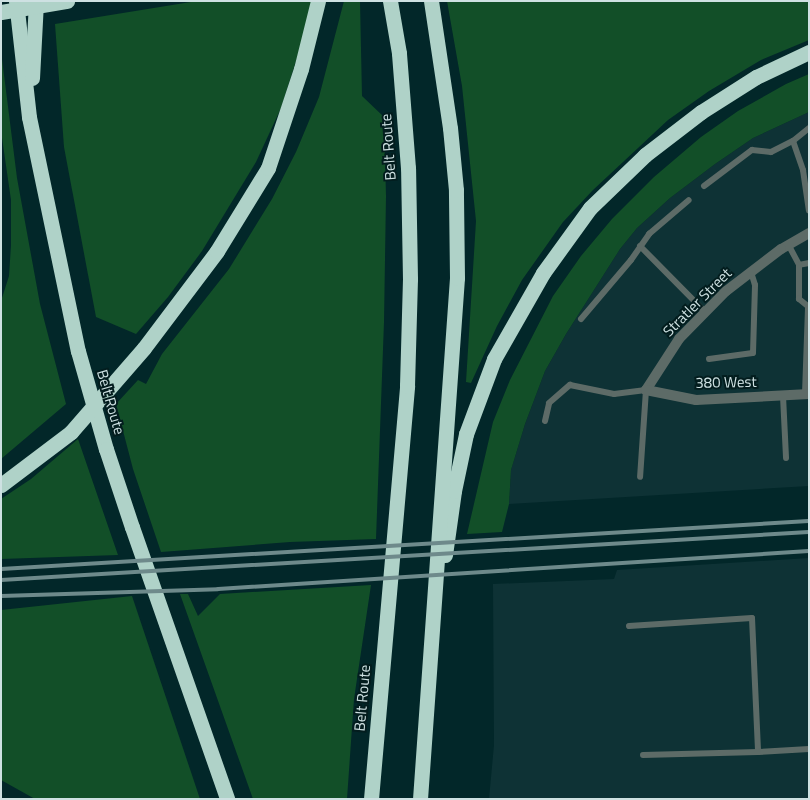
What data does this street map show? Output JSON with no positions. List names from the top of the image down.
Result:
{
  "streets": {
    "highway": ["Belt Route"],
    "street": ["Stratler Street", "380 West"]
  },
  "crossings": [
    ["Stratler Street", "380 West"]
  ]
}
